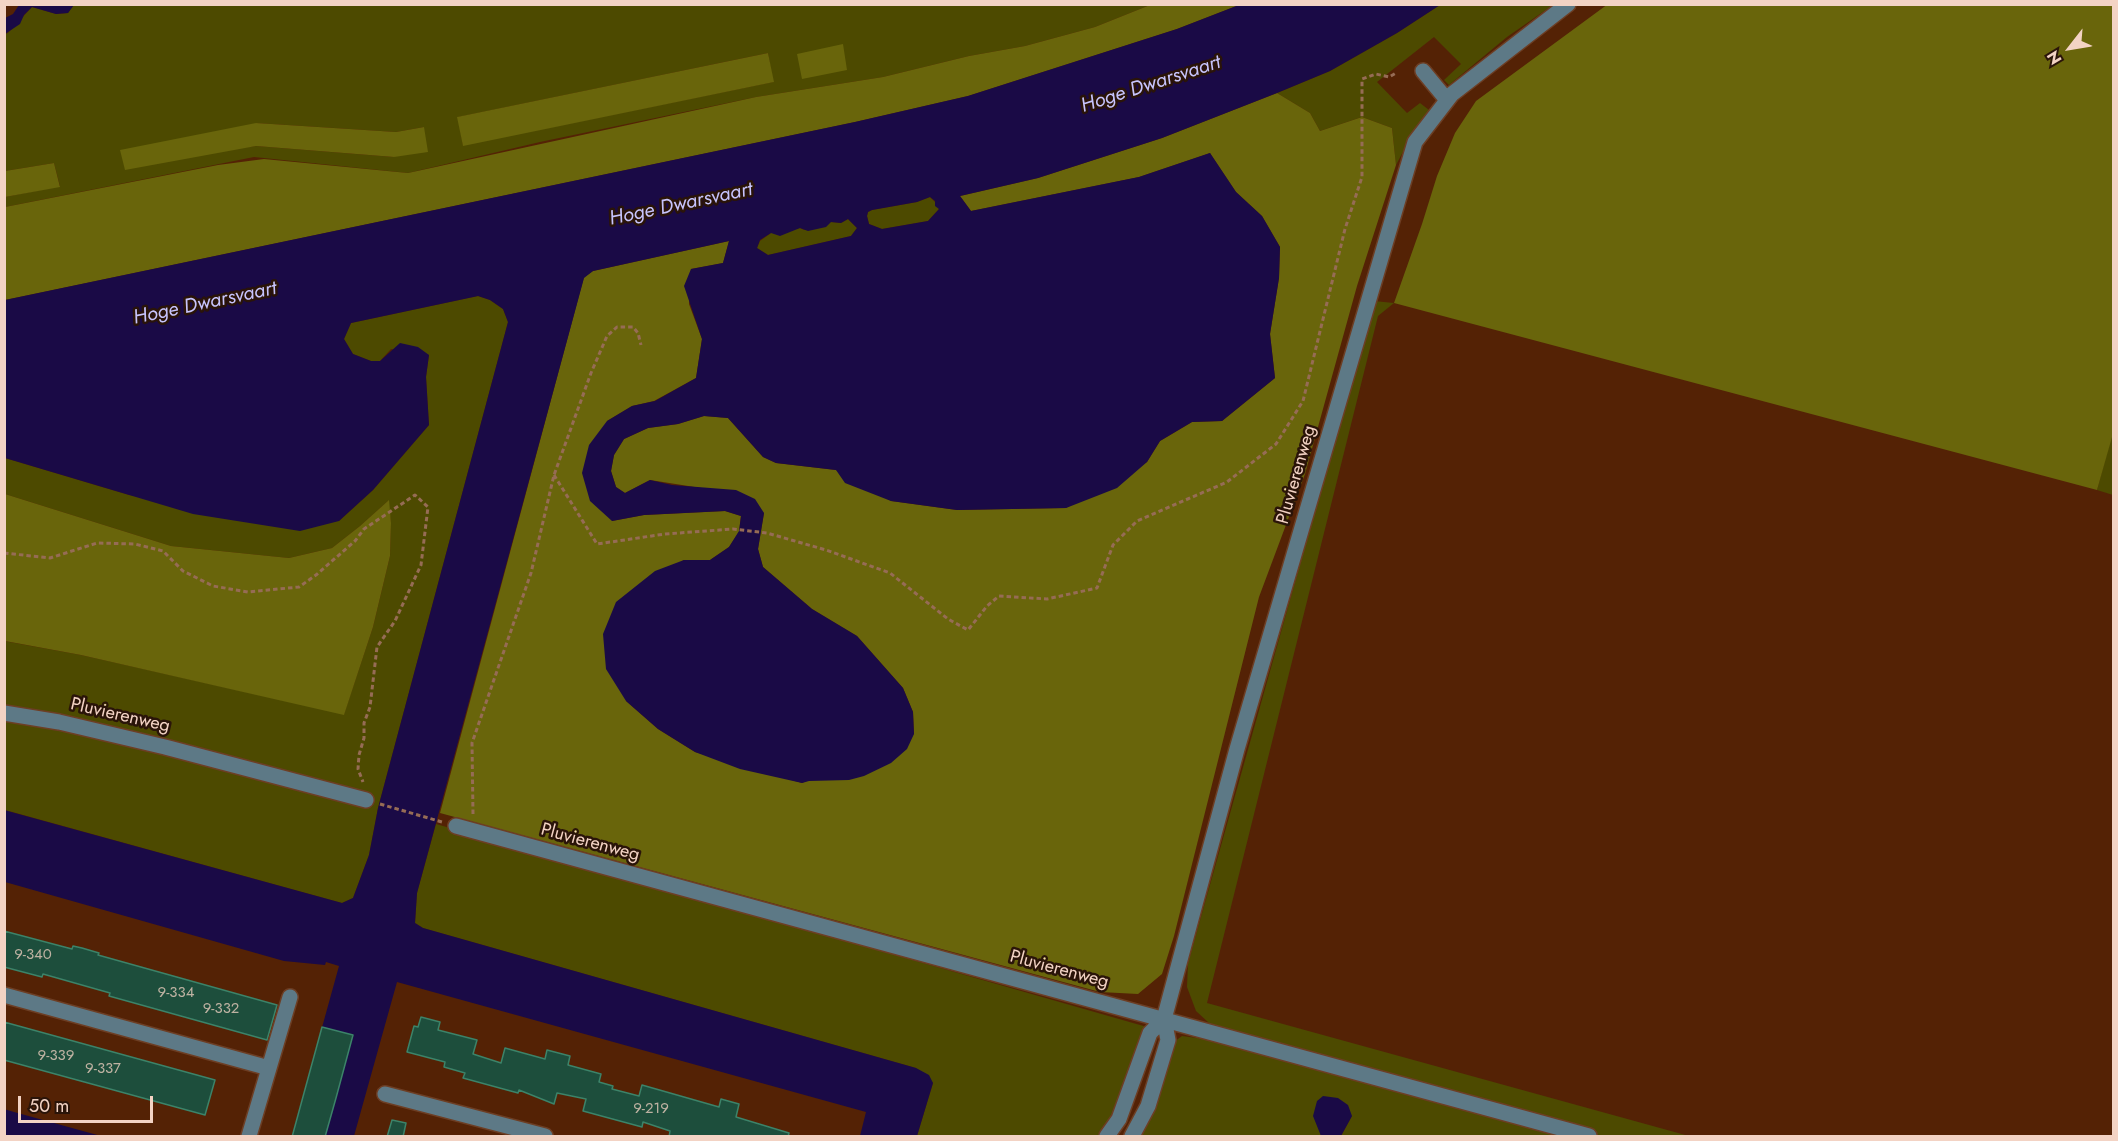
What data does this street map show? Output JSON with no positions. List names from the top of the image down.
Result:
{
  "streets": {
    "street": ["Pluvierenweg"]
  },
  "water": ["Hoge Dwarsvaart"],
  "house_numbers": [
    "9-340",
    "9-334",
    "9-332",
    "9-339",
    "9-337",
    "9-219"
  ],
  "scale_bar": "50 m",
  "north": "bottom left"
}
